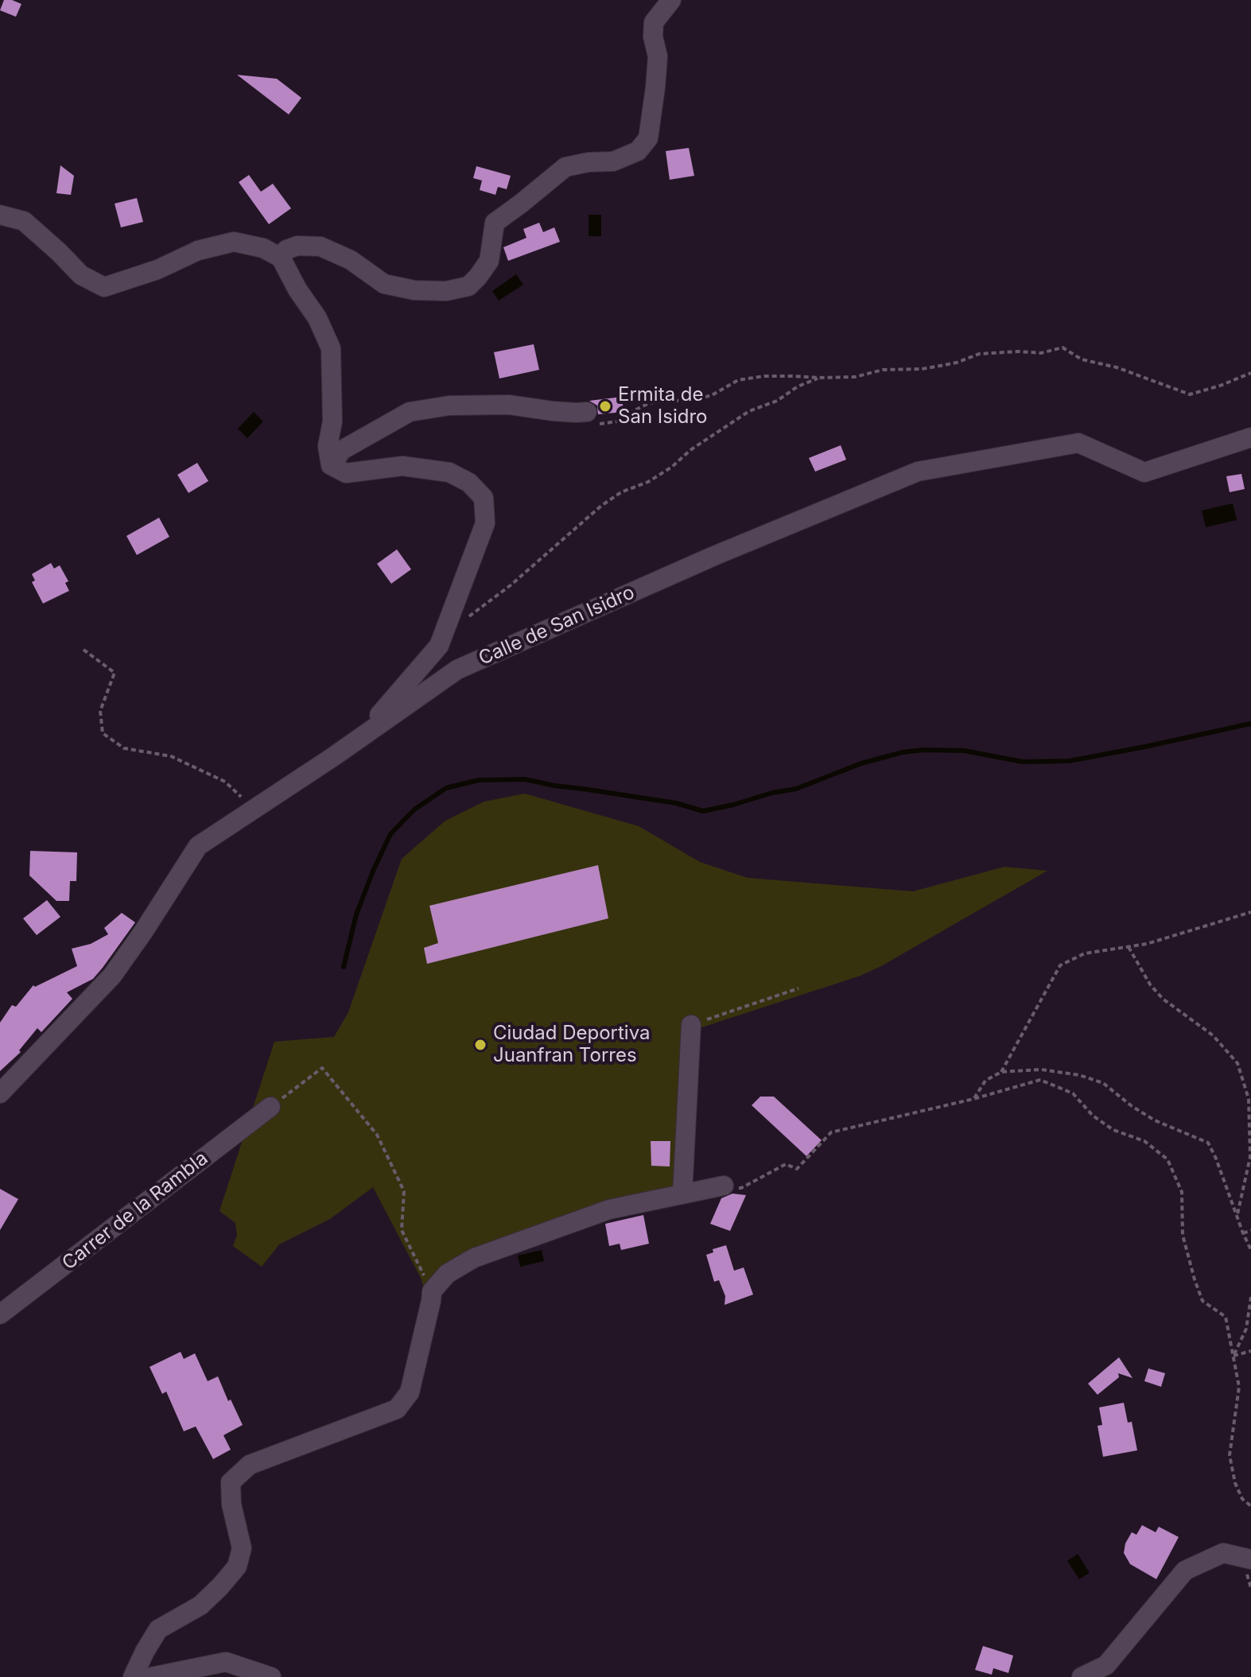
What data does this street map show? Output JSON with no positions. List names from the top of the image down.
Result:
{
  "streets": {
    "street": ["Calle de San Isidro", "Carrer de la Rambla"]
  },
  "places": ["Ermita de San Isidro", "Ciudad Deportiva Juanfran Torres"]
}
